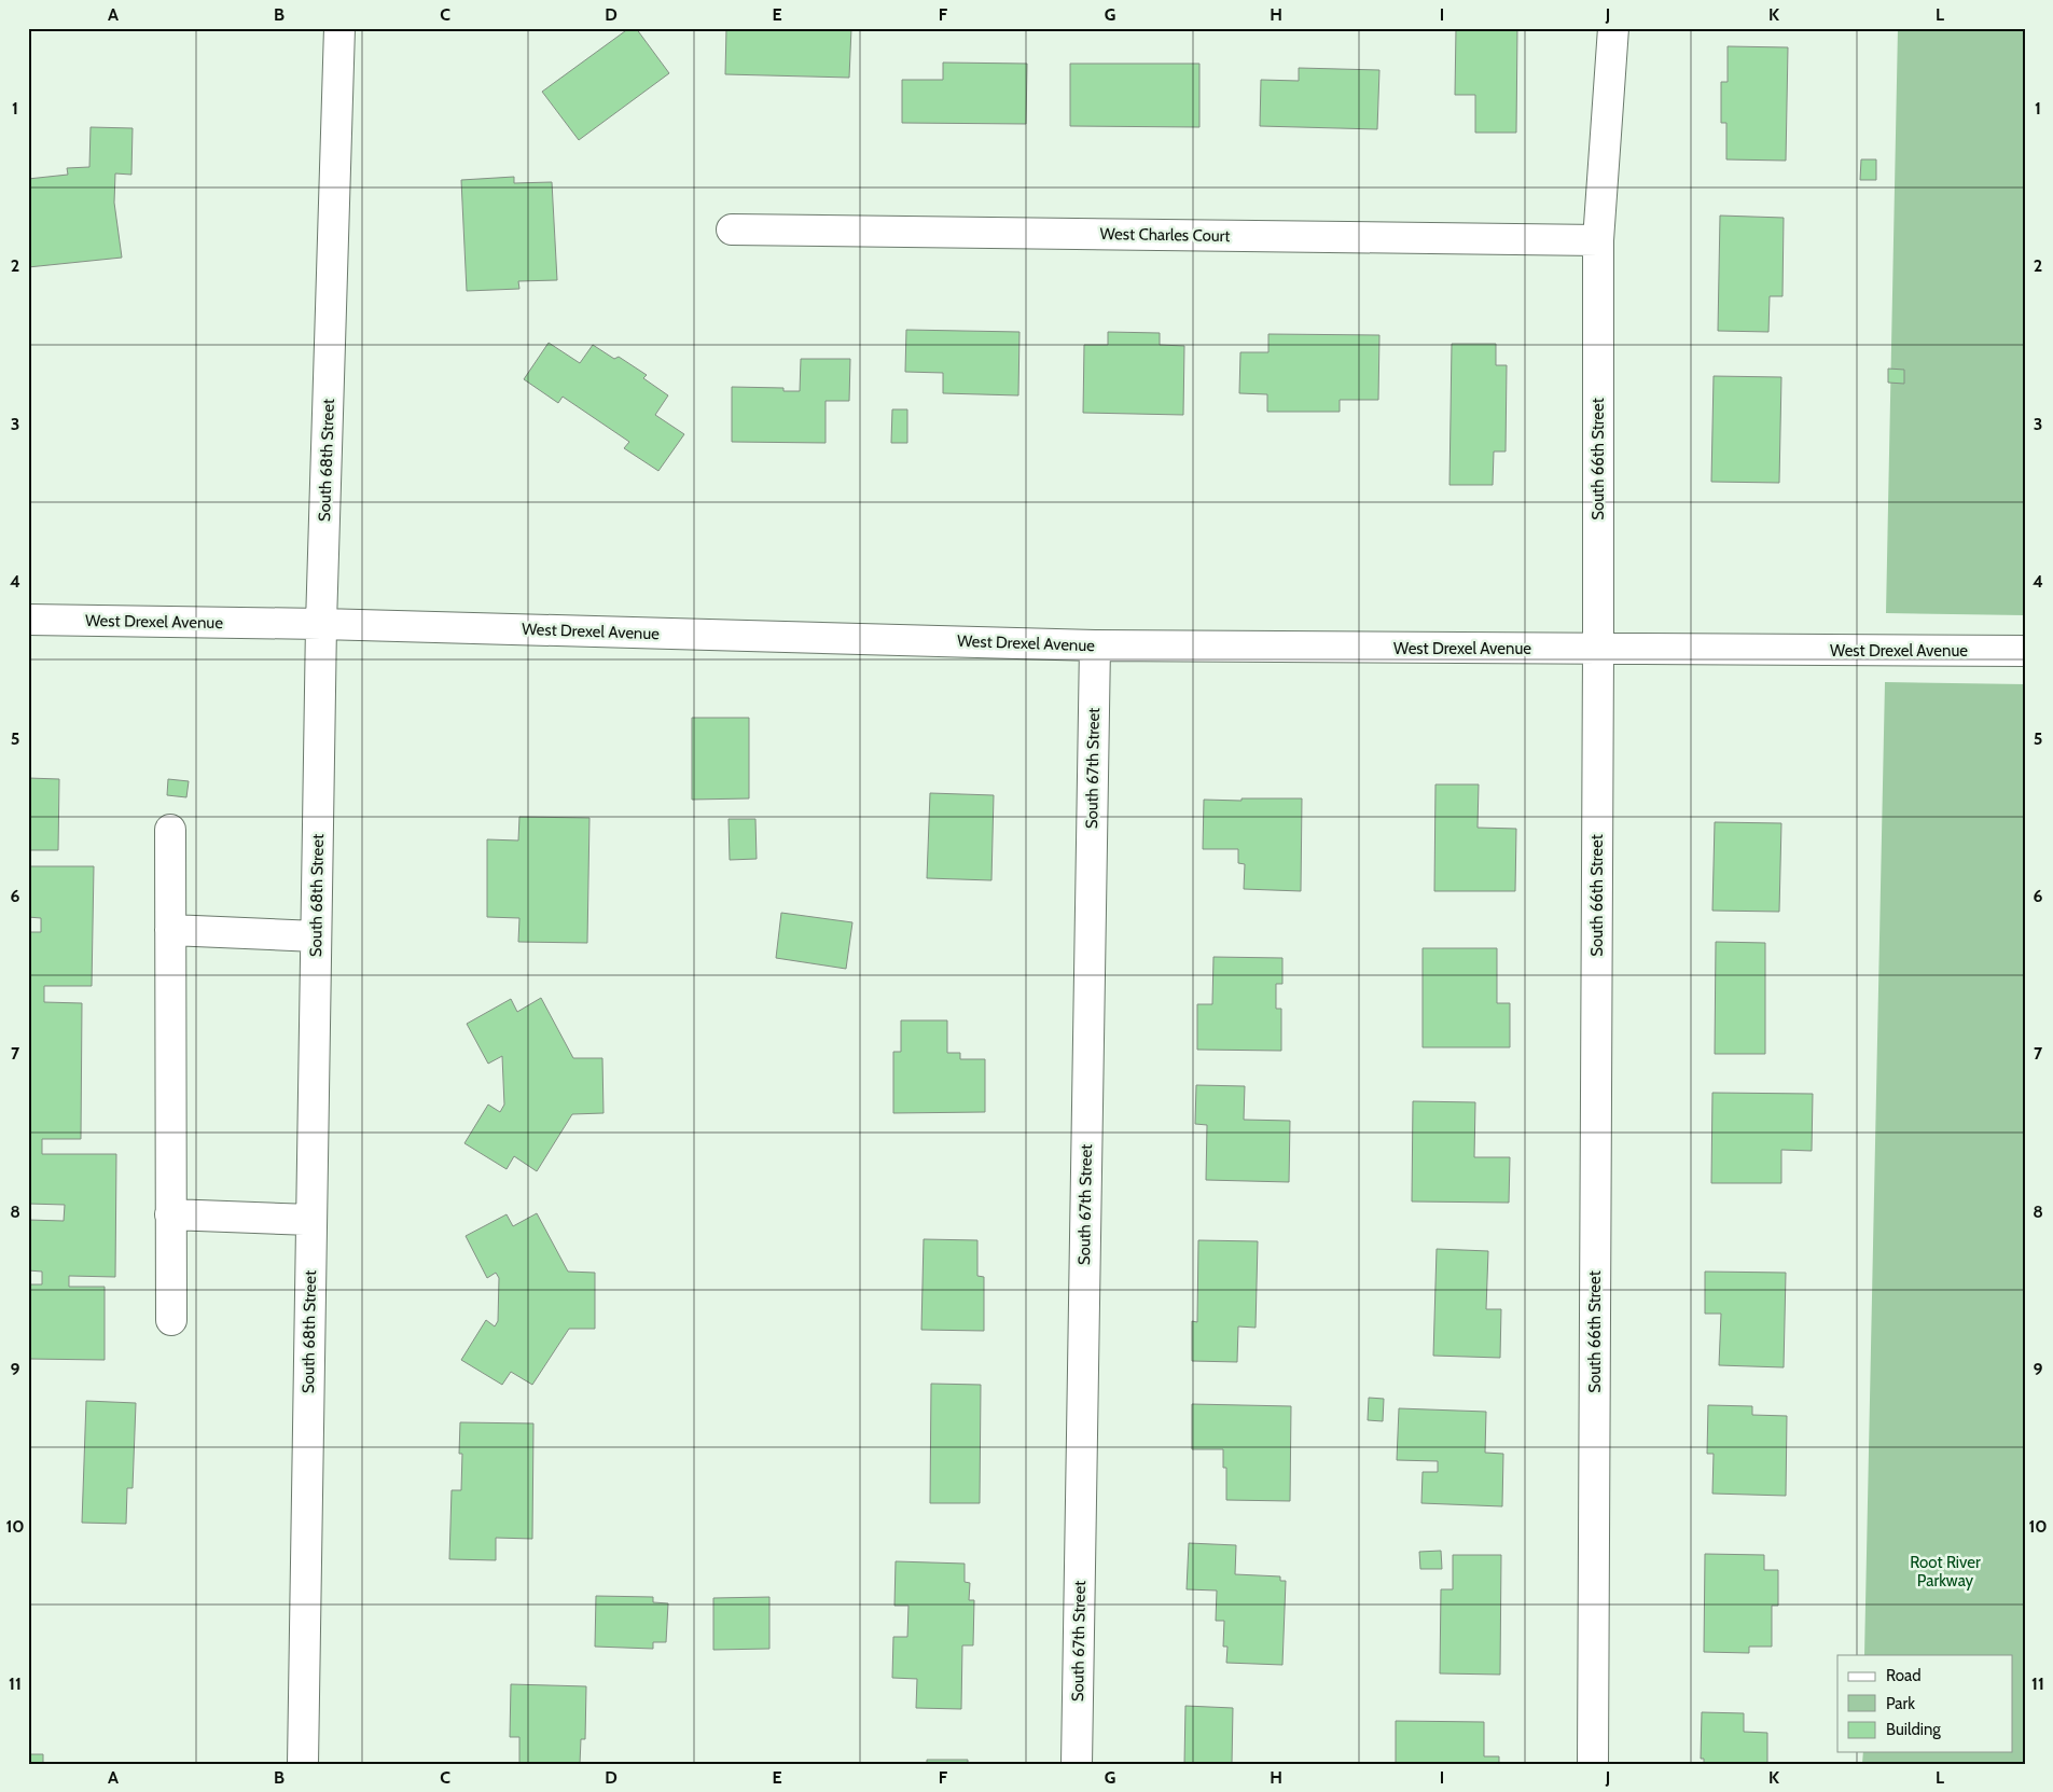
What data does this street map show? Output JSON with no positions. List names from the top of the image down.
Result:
{
  "streets": {
    "street": [
      "West Charles Court",
      "South 66th Street",
      "South 68th Street",
      "West Drexel Avenue",
      "South 67th Street"
    ]
  },
  "crossings": [
    ["West Charles Court", "South 66th Street"],
    ["South 66th Street", "West Drexel Avenue"],
    ["South 68th Street", "West Drexel Avenue"],
    ["West Drexel Avenue", "South 67th Street"]
  ],
  "parks": ["Root River Parkway"],
  "legend": ["Road", "Park", "Building"],
  "grid": {
    "columns": [
      "A",
      "B",
      "C",
      "D",
      "E",
      "F",
      "G",
      "H",
      "I",
      "J",
      "K",
      "L"
    ],
    "rows": [
      "1",
      "2",
      "3",
      "4",
      "5",
      "6",
      "7",
      "8",
      "9",
      "10",
      "11"
    ]
  }
}
